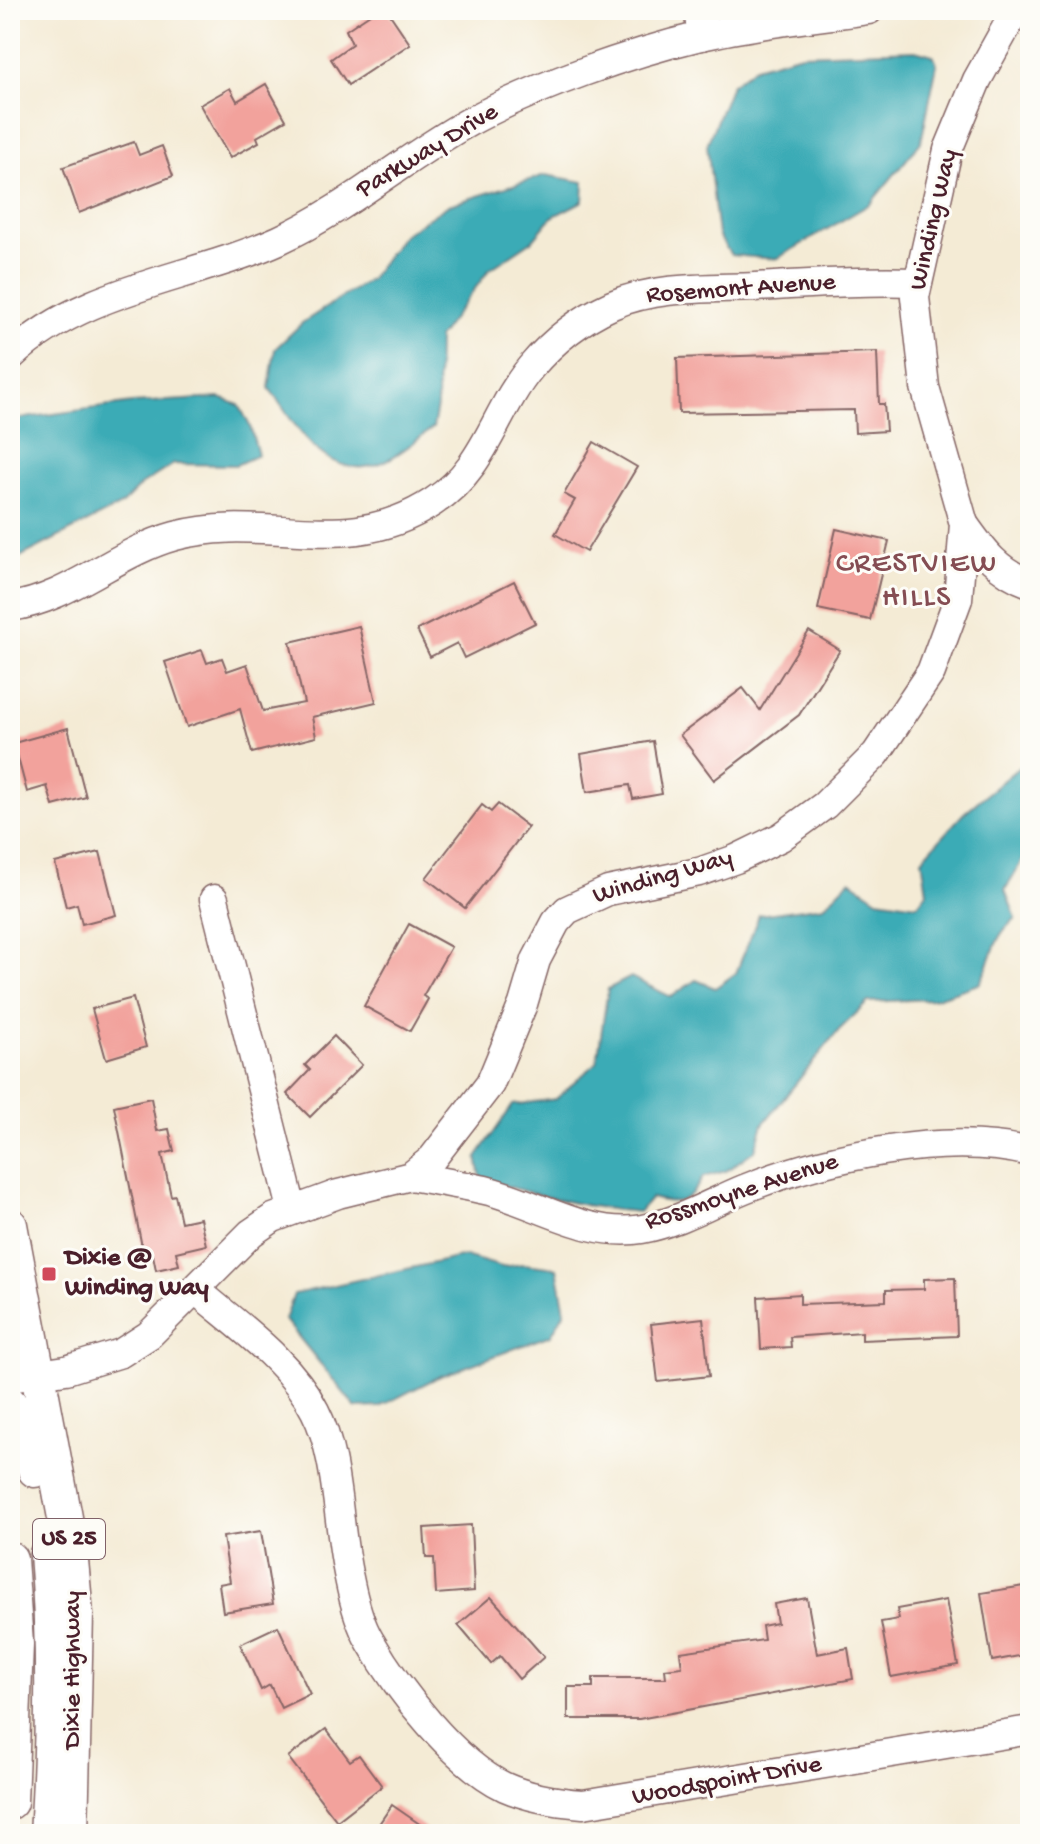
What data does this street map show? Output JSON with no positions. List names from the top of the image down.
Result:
{
  "streets": {
    "main road": ["US 25", "Dixie Highway"],
    "street": [
      "Parkway Drive",
      "Winding Way",
      "Rosemont Avenue",
      "Rossmoyne Avenue",
      "Woodspoint Drive"
    ]
  },
  "crossings": [
    ["Winding Way", "Rosemont Avenue"],
    ["Winding Way", "Rossmoyne Avenue"],
    ["Winding Way", "Dixie Highway"],
    ["Winding Way", "Woodspoint Drive"]
  ],
  "districts": ["CRESTVIEW HILLS"],
  "places": {
    "transit": ["Dixie @ Winding Way"]
  }
}
